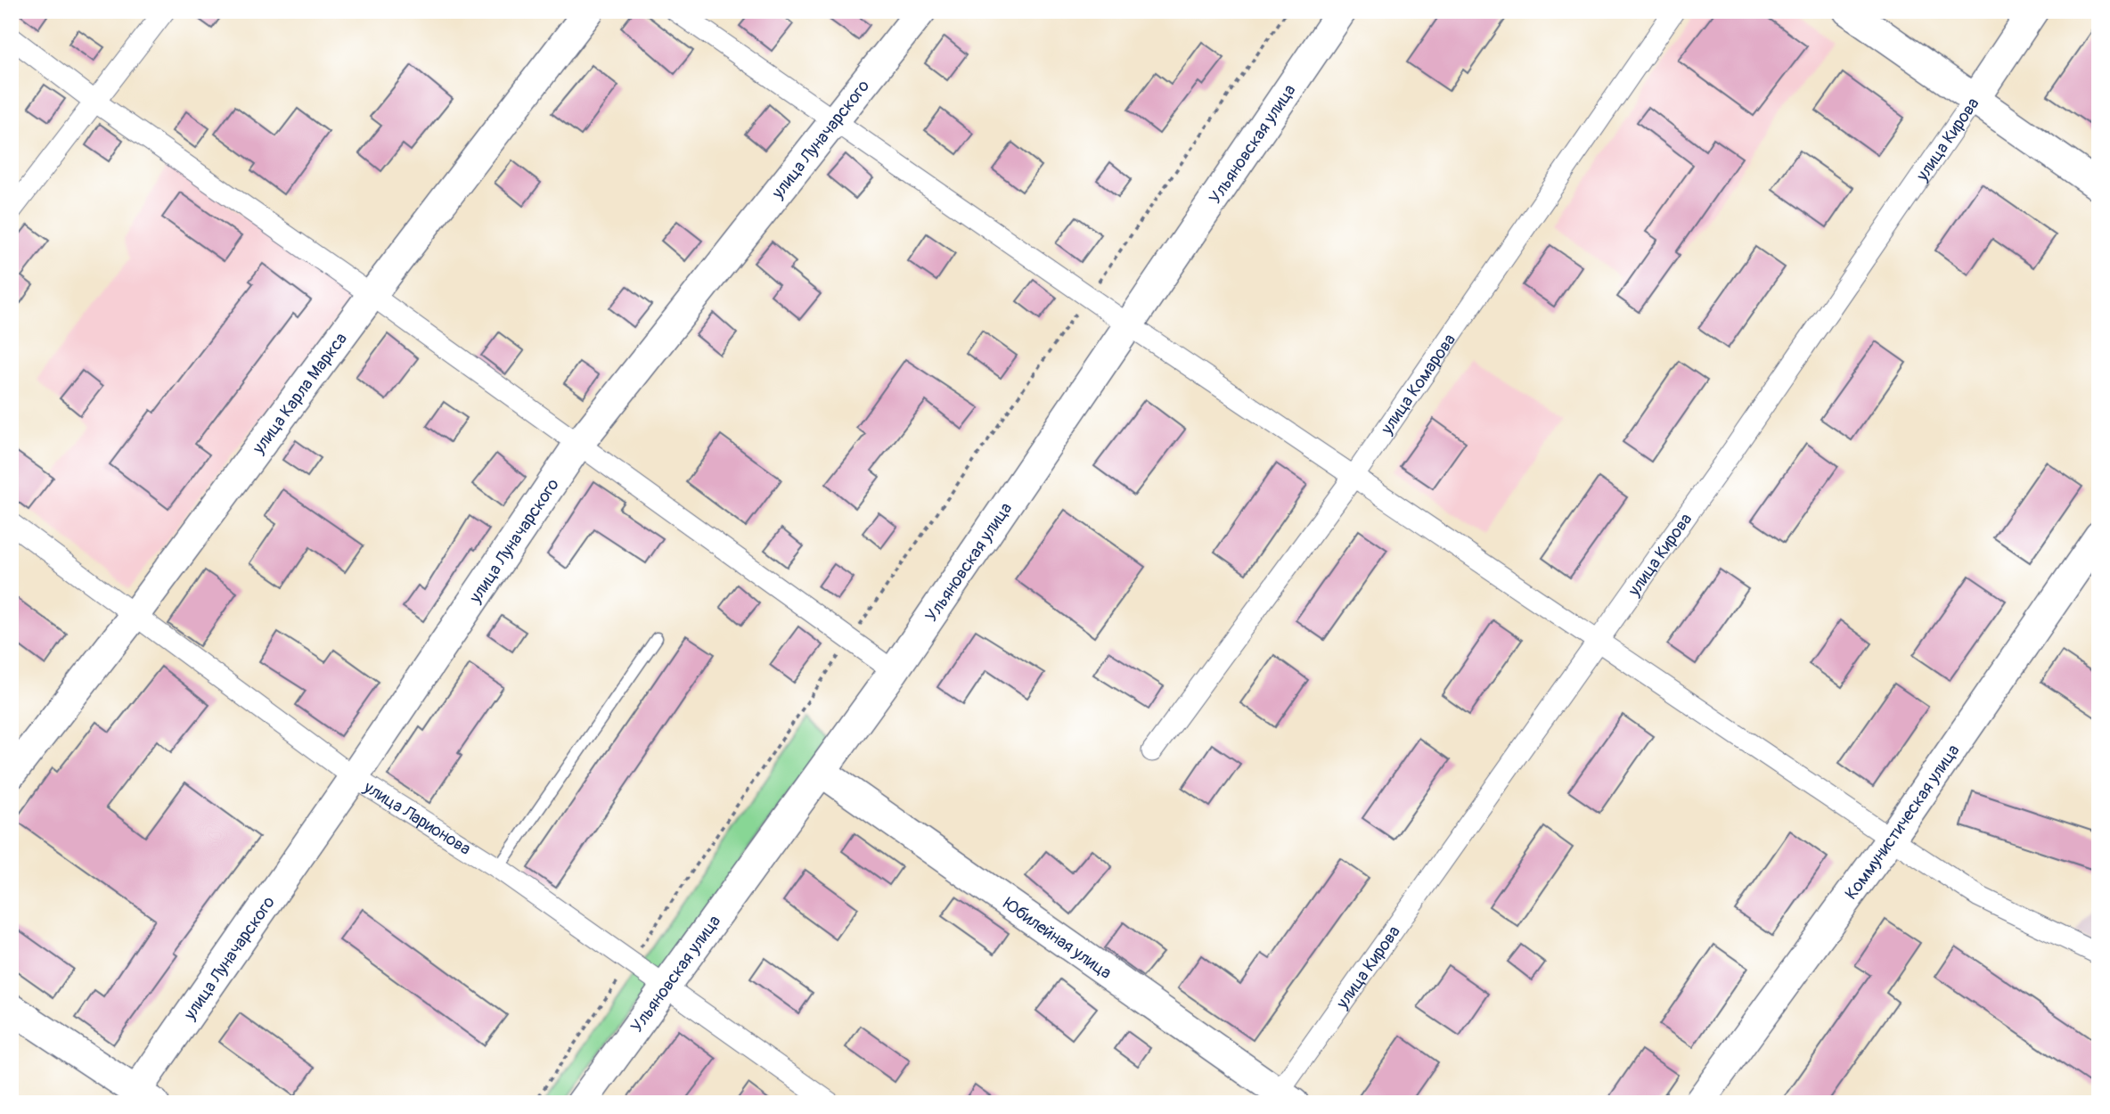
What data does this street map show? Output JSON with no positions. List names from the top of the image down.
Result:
{
  "streets": {
    "street": [
      "улица Луначарского",
      "улица Кирова",
      "Ульяновская улица",
      "улица Комарова",
      "улица Карла Маркса",
      "улица Ларионова",
      "Коммунистическая улица",
      "Юбилейная улица"
    ]
  },
  "crossings": [
    ["улица Луначарского", "улица Ларионова"],
    ["улица Кирова", "Юбилейная улица"],
    ["Ульяновская улица", "улица Ларионова"],
    ["Ульяновская улица", "Юбилейная улица"],
    ["улица Карла Маркса", "улица Ларионова"]
  ]
}
